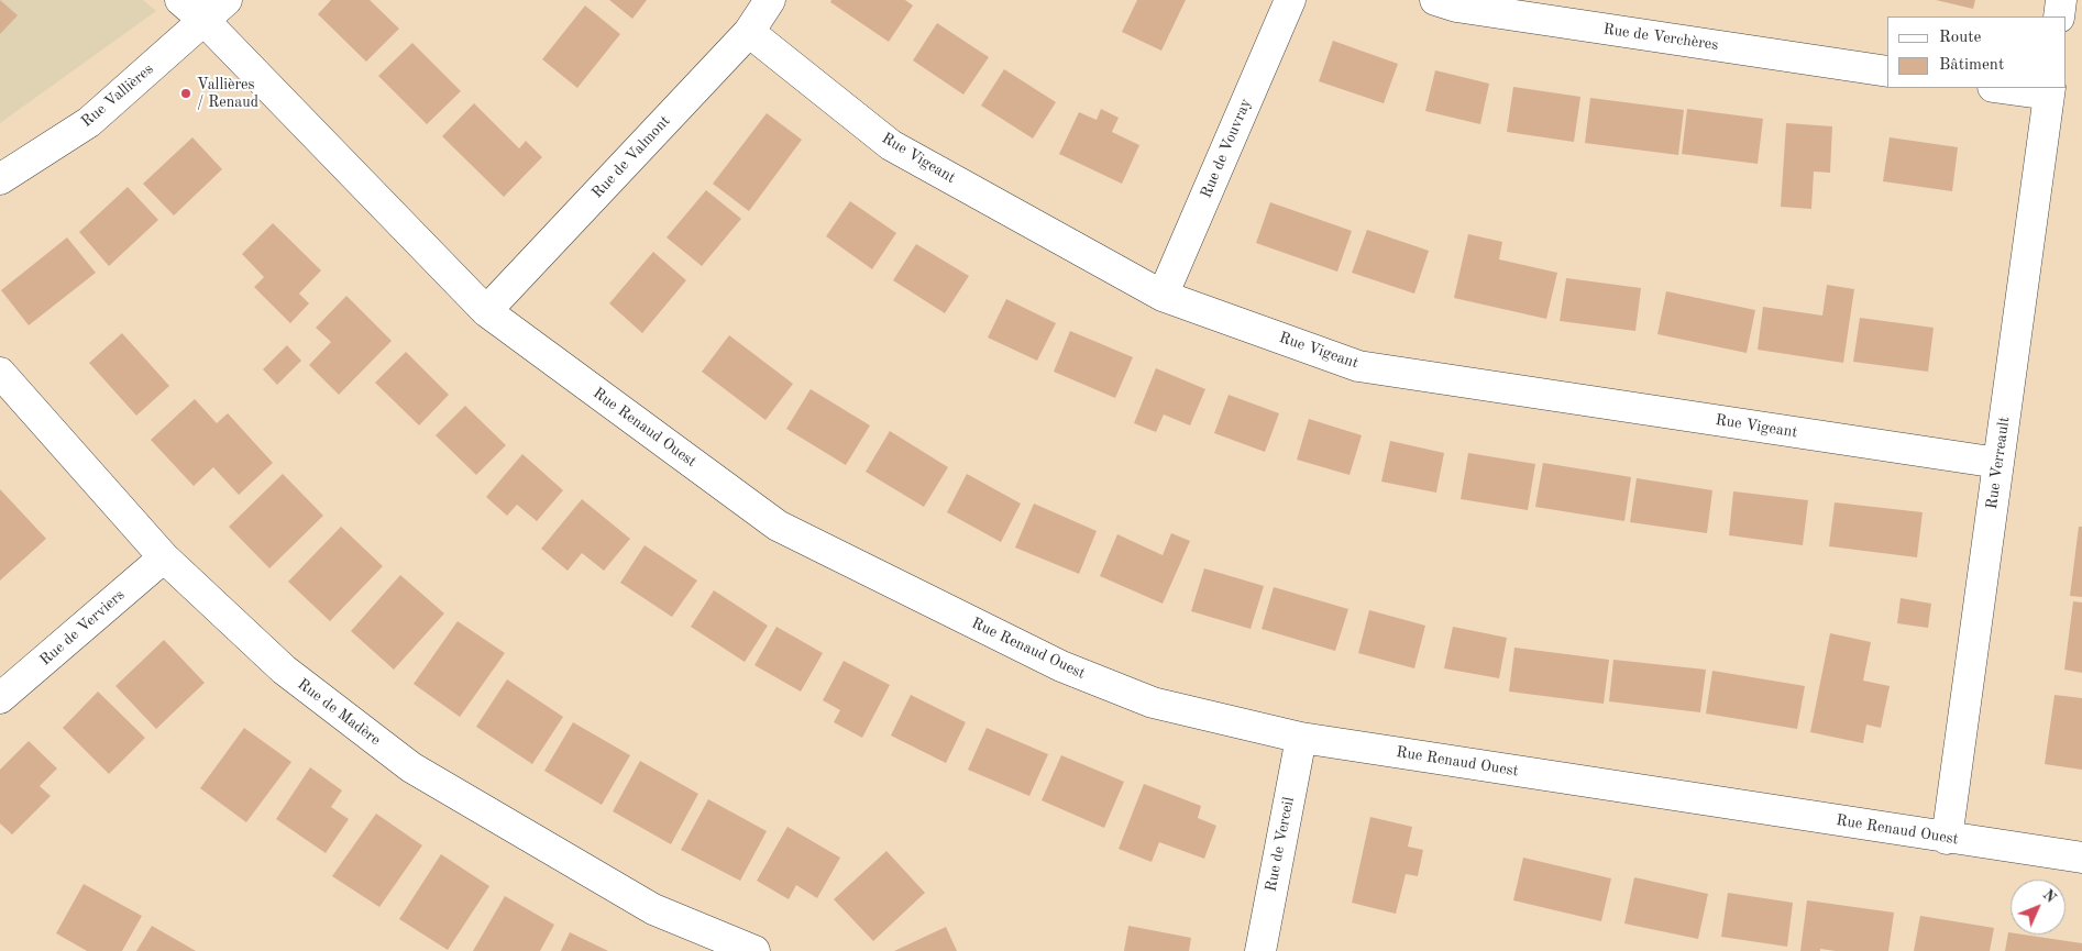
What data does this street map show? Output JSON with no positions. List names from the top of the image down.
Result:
{
  "streets": {
    "street": [
      "Rue de Verchères",
      "Rue Vallières",
      "Rue de Vouvray",
      "Rue de Valmont",
      "Rue Vigeant",
      "Rue Renaud Ouest",
      "Rue Verreault",
      "Rue de Verviers",
      "Rue de Madère",
      "Rue de Verceil"
    ]
  },
  "crossings": [
    ["Rue Vallières", "Rue Renaud Ouest"],
    ["Rue de Vouvray", "Rue Vigeant"],
    ["Rue de Valmont", "Rue Vigeant"],
    ["Rue de Valmont", "Rue Renaud Ouest"],
    ["Rue Vigeant", "Rue Verreault"],
    ["Rue Renaud Ouest", "Rue Verreault"],
    ["Rue Renaud Ouest", "Rue de Verceil"],
    ["Rue de Verviers", "Rue de Madère"]
  ],
  "places": ["Vallières / Renaud"],
  "legend": ["Route", "Bâtiment"],
  "north": "top right"
}
